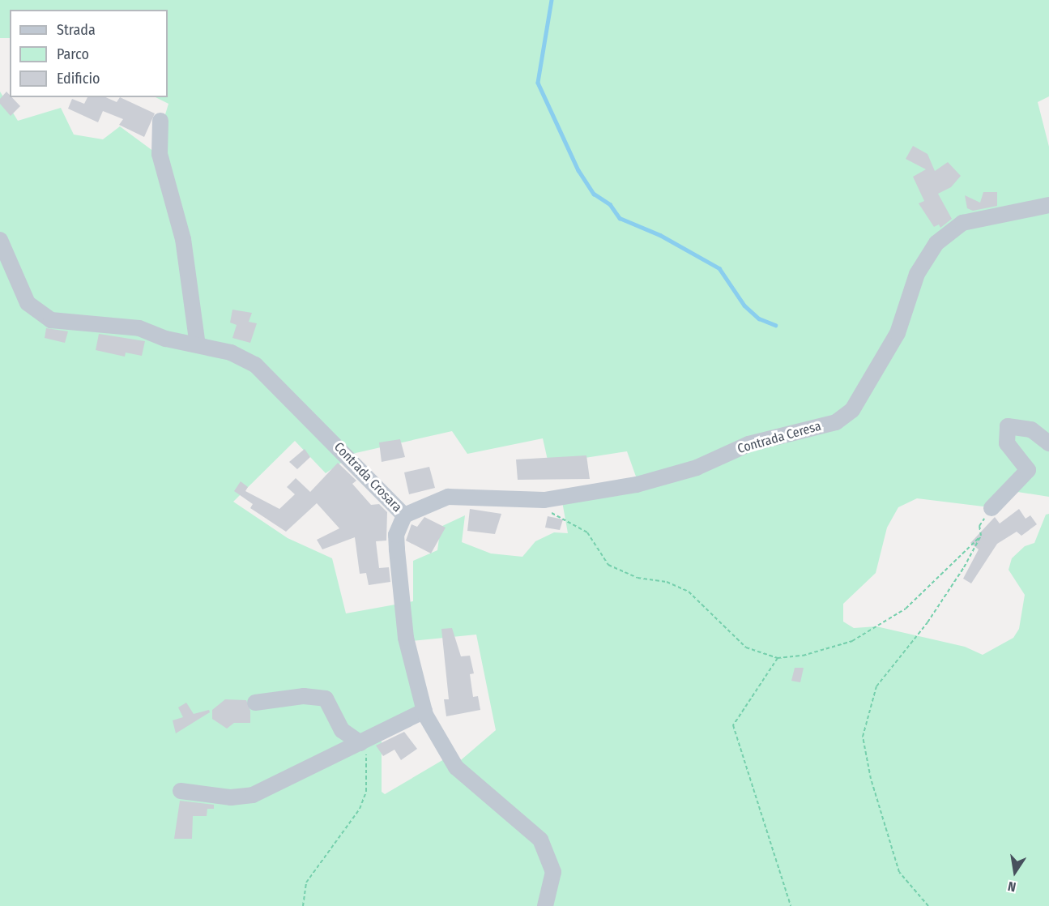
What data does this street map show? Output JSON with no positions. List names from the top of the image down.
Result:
{
  "streets": {
    "street": ["Contrada Ceresa", "Contrada Crosara"]
  },
  "crossings": [
    ["Contrada Ceresa", "Contrada Crosara"]
  ],
  "legend": ["Strada", "Parco", "Edificio"],
  "north": "bottom"
}
